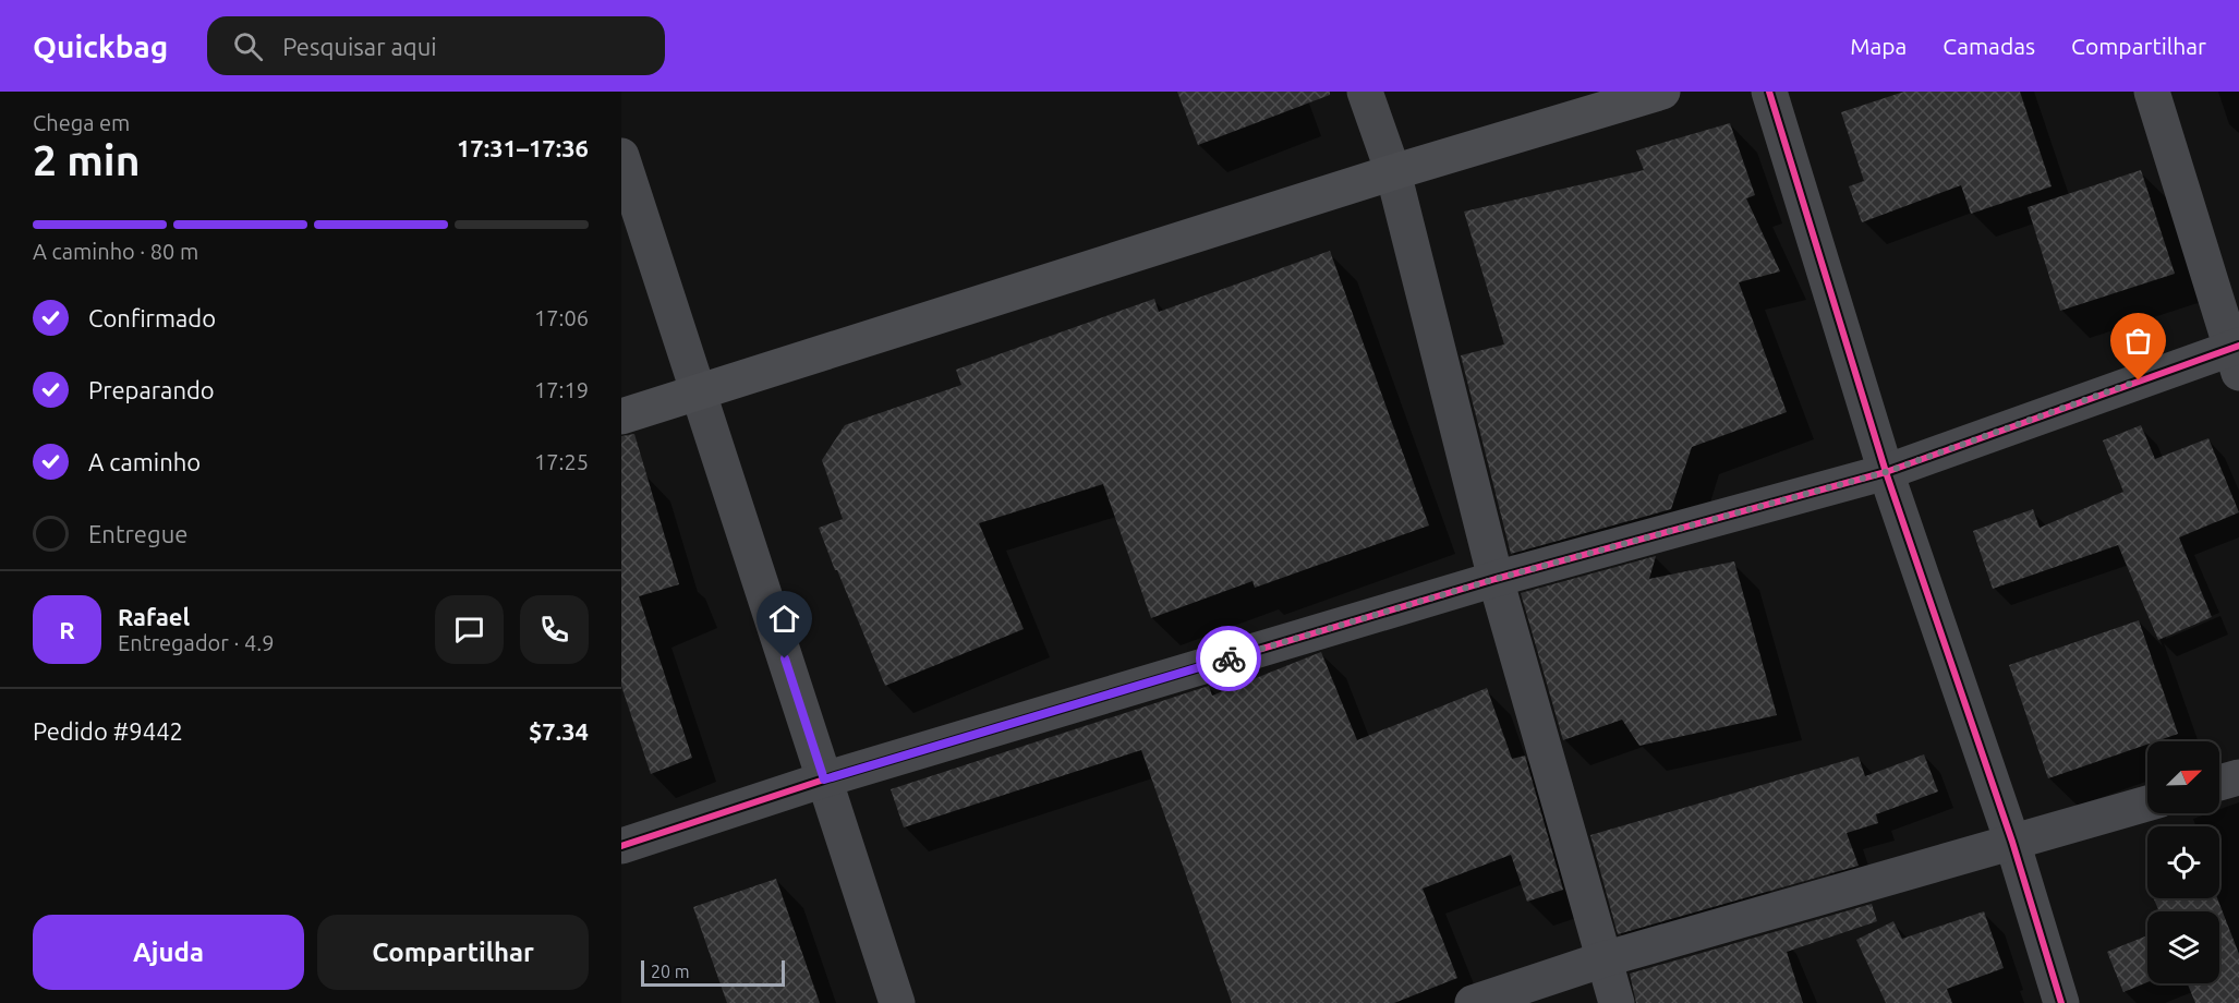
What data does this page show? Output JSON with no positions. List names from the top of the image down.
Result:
{
  "scale_bar": "20 m",
  "north": "top right",
  "page": {
    "header": "Quickbag",
    "search": "Pesquisar aqui",
    "nav": ["Mapa", "Camadas", "Compartilhar"],
    "heading": ["2 min", "Chega em", "17:31–17:36"],
    "panel": [
      "Rafael",
      "Entregador · 4.9",
      "Pedido #9442",
      "$7.34"
    ],
    "bar": "A caminho · 80 m",
    "list": [
      ["Confirmado", "17:06"],
      ["Preparando", "17:19"],
      ["A caminho", "17:25"],
      "Entregue"
    ],
    "round": "R",
    "buttons": ["Ajuda", "Compartilhar"],
    "scale": "20 m"
  }
}
